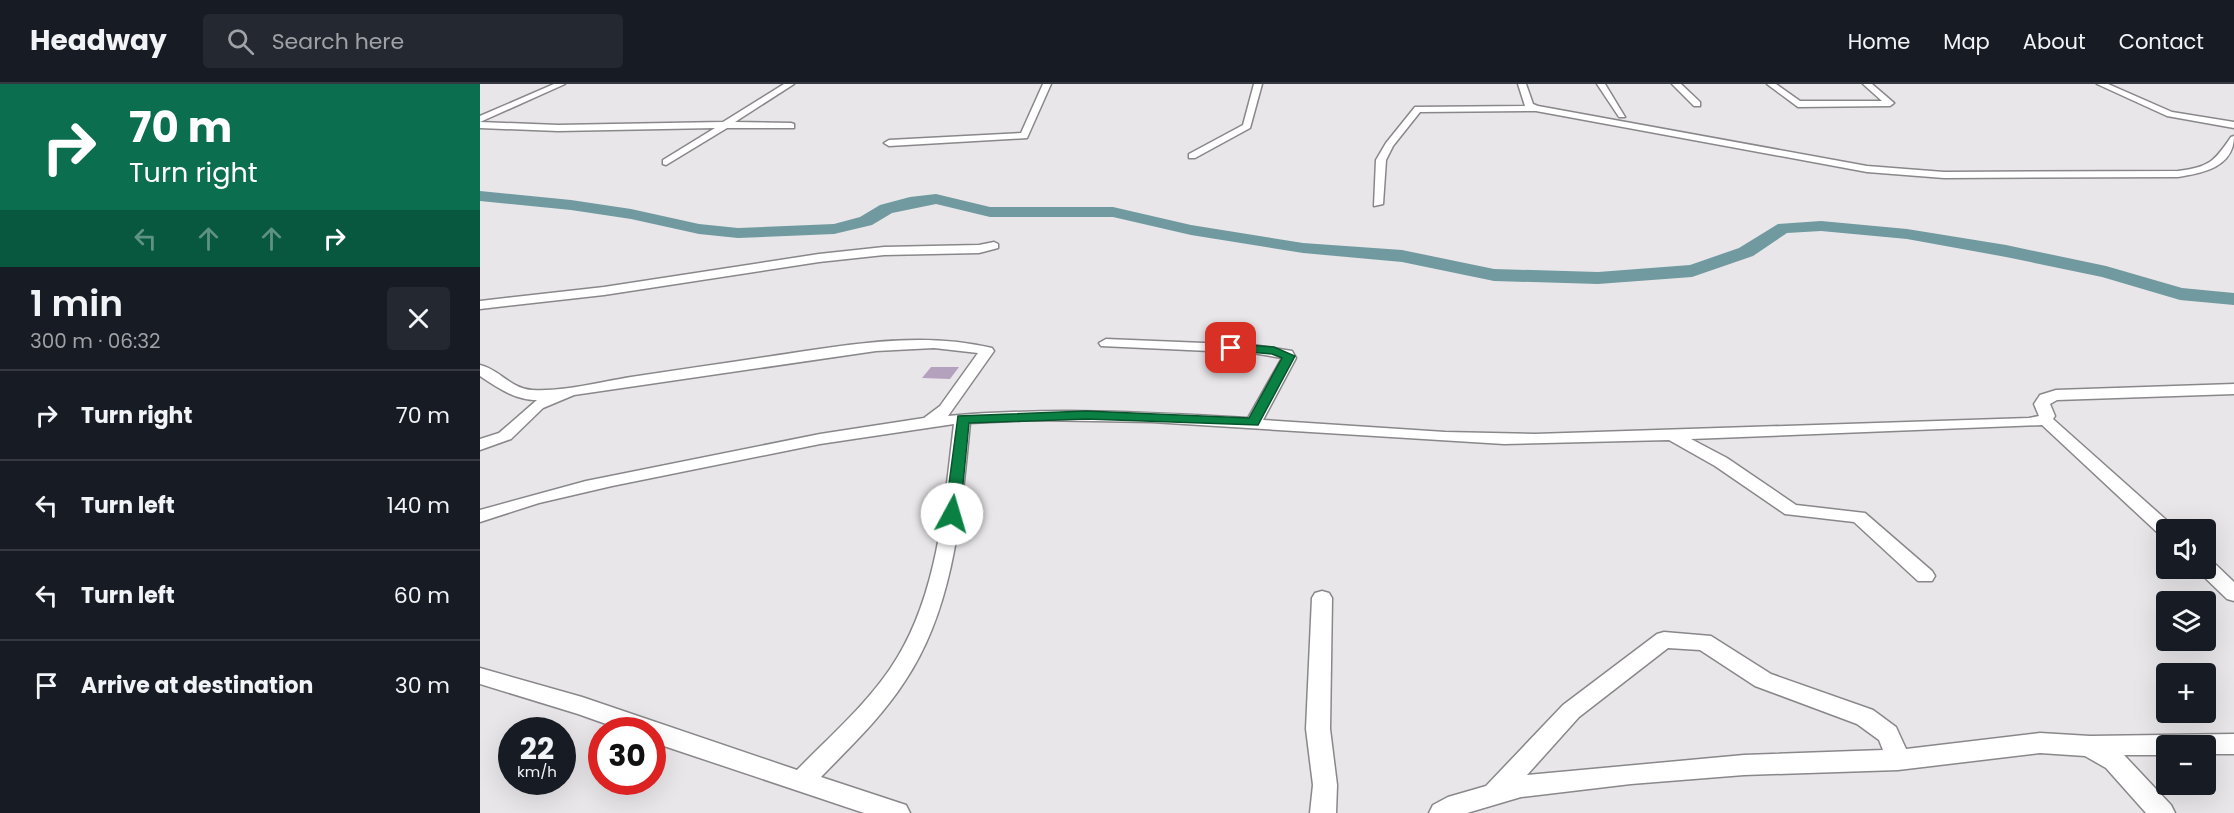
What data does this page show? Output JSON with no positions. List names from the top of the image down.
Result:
{
  "page": {
    "header": "Headway",
    "search": "Search here",
    "nav": [
      "Home",
      "Map",
      "About",
      "Contact"
    ],
    "turn": ["70 m", "Turn right"],
    "heading": ["1 min", "300 m · 06:32"],
    "list": [
      {
        "name": "Turn right",
        "value": "70 m"
      },
      {
        "name": "Turn left",
        "value": "140 m"
      },
      {
        "name": "Turn left",
        "value": "60 m"
      },
      {
        "name": "Arrive at destination",
        "value": "30 m"
      }
    ],
    "map_buttons": ["+", "−"],
    "speed": "22 km/h",
    "limit": "30"
  }
}
